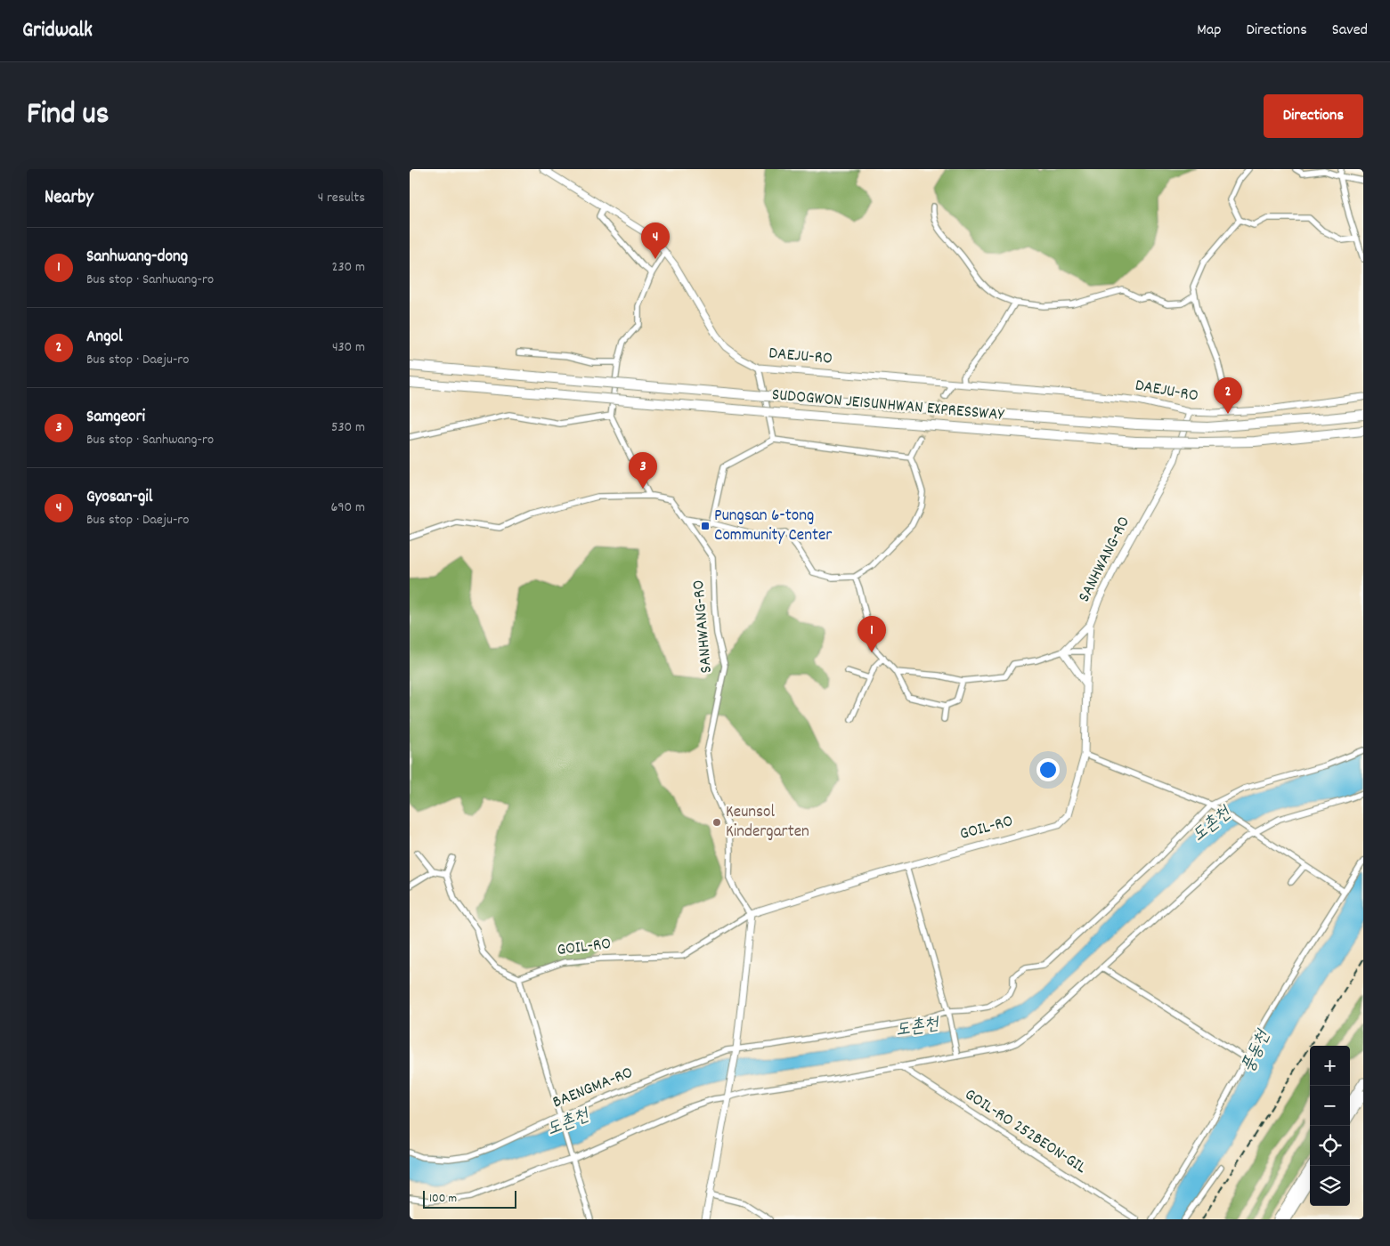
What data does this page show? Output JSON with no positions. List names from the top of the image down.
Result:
{
  "streets": {
    "highway": ["SUDOGWON JE1SUNHWAN EXPRESSWAY"],
    "street": [
      "DAEJU-RO",
      "SANHWANG-RO",
      "GOIL-RO",
      "BAENGMA-RO",
      "GOIL-RO 252BEON-GIL"
    ]
  },
  "crossings": [
    ["DAEJU-RO", "SANHWANG-RO"],
    ["SANHWANG-RO", "GOIL-RO"]
  ],
  "water": ["도촌천", "풍동천"],
  "places": {
    "transit": ["Pungsan 6-tong Community Center"],
    "other": ["Keunsol Kindergarten"]
  },
  "scale_bar": "100 m",
  "page": {
    "header": "Gridwalk",
    "nav": ["Map", "Directions", "Saved"],
    "title": "Find us",
    "buttons": "Directions",
    "heading": ["Nearby", "4 results"],
    "pins": [
      "4",
      "2",
      "3",
      "1"
    ],
    "list": [
      {
        "mark": "1",
        "name": "Sanhwang-dong",
        "note": "Bus stop · Sanhwang-ro",
        "value": "230 m"
      },
      {
        "mark": "2",
        "name": "Angol",
        "note": "Bus stop · Daeju-ro",
        "value": "430 m"
      },
      {
        "mark": "3",
        "name": "Samgeori",
        "note": "Bus stop · Sanhwang-ro",
        "value": "530 m"
      },
      {
        "mark": "4",
        "name": "Gyosan-gil",
        "note": "Bus stop · Daeju-ro",
        "value": "690 m"
      }
    ],
    "map_buttons": ["+", "−"],
    "scale": "100 m"
  }
}
